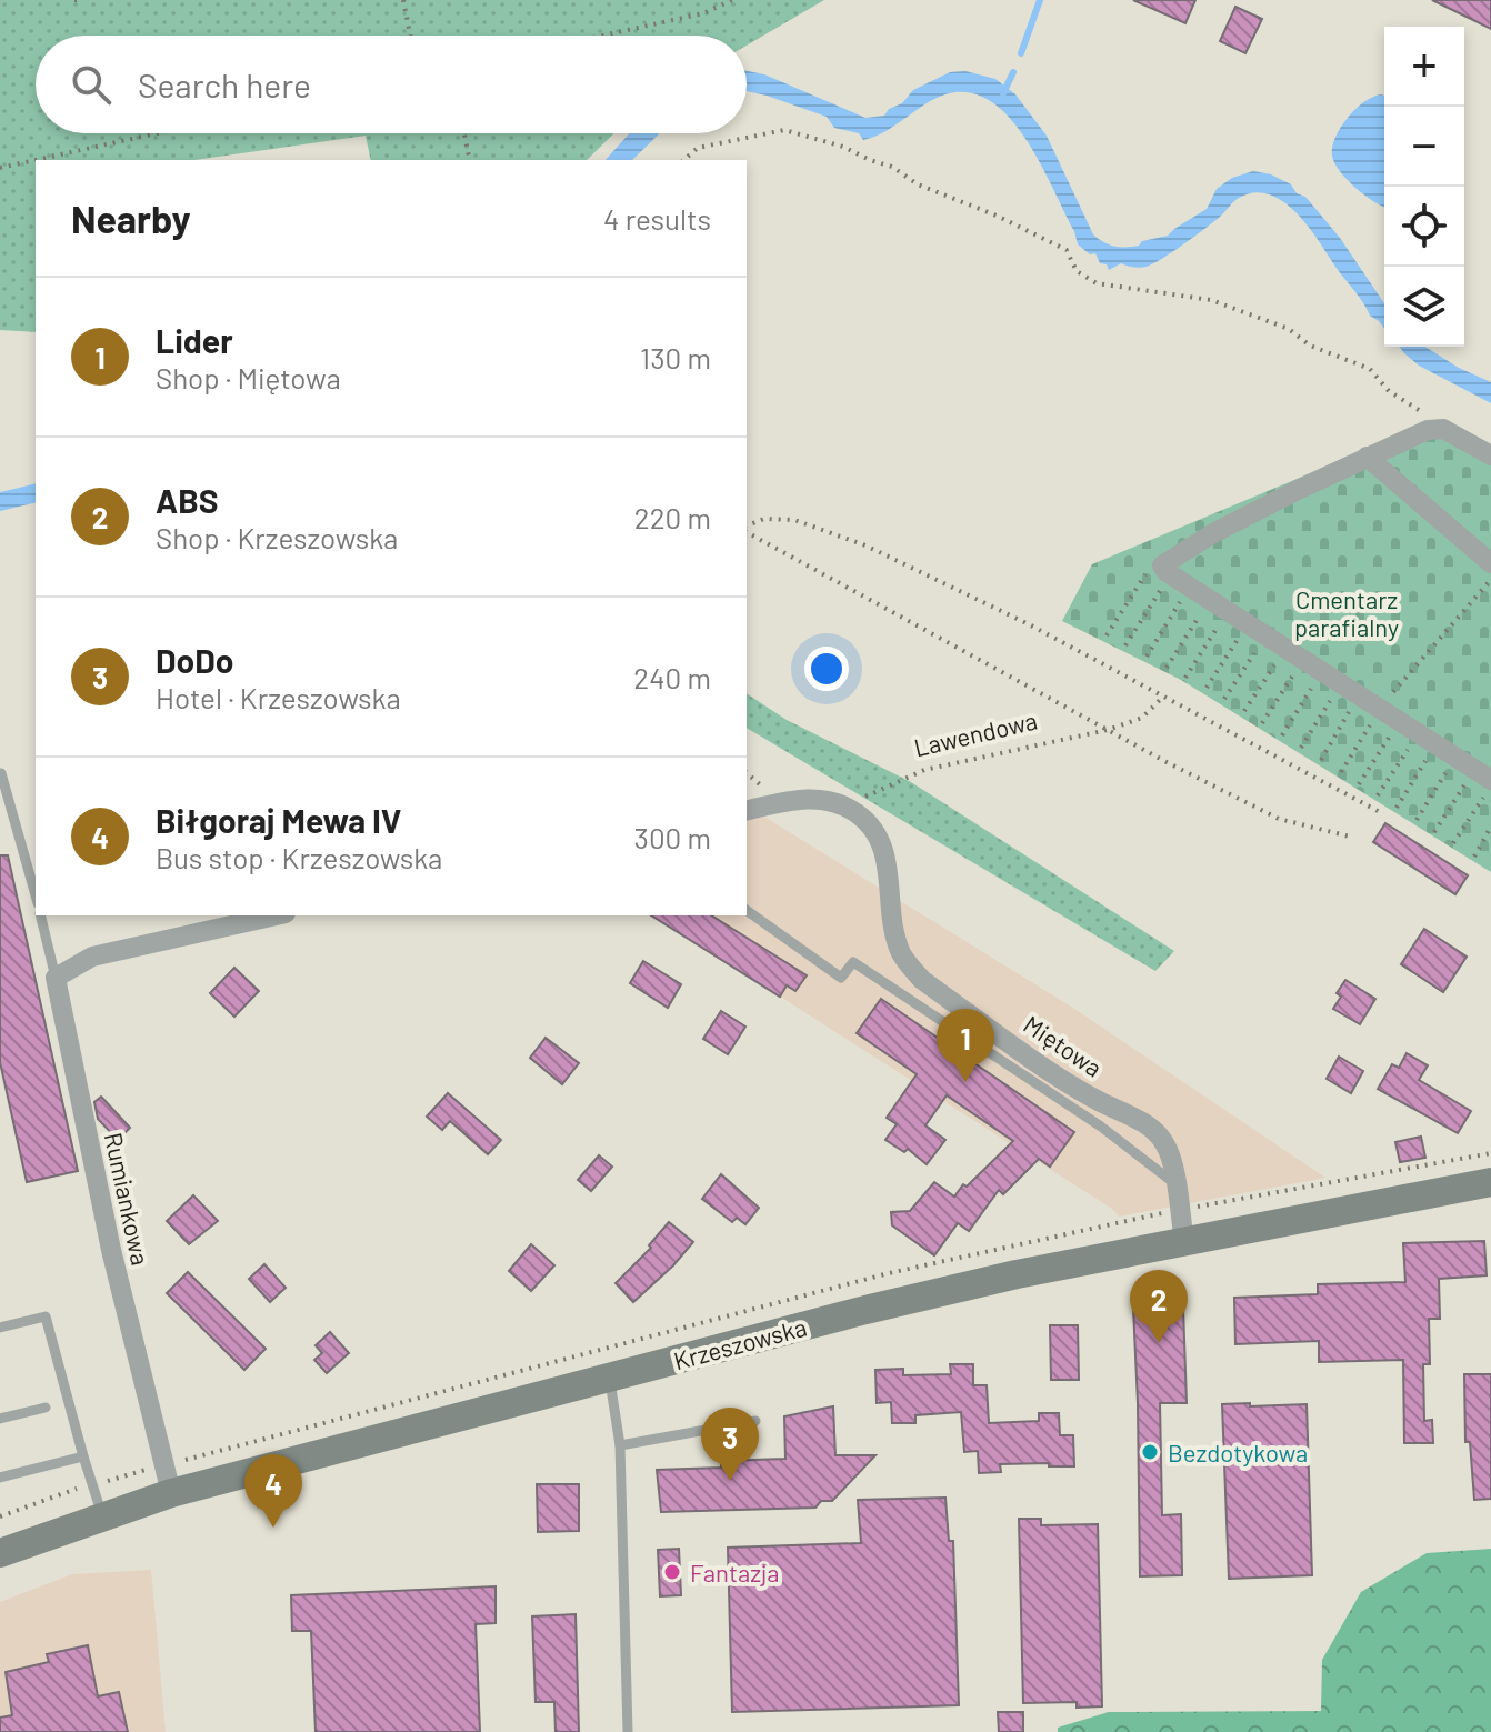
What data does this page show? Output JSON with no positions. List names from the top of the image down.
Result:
{
  "streets": {
    "main road": ["Krzeszowska"],
    "street": ["Miętowa", "Rumiankowa"],
    "path": ["Lawendowa"]
  },
  "crossings": [
    ["Lawendowa", "Miętowa"],
    ["Miętowa", "Krzeszowska"],
    ["Rumiankowa", "Krzeszowska"]
  ],
  "parks": ["Cmentarz parafialny"],
  "places": ["Bezdotykowa", "Fantazja"],
  "page": {
    "map_buttons": ["+", "−"],
    "search": "Search here",
    "heading": ["Nearby", "4 results"],
    "list": [
      {
        "mark": "1",
        "name": "Lider",
        "note": "Shop · Miętowa",
        "value": "130 m"
      },
      {
        "mark": "2",
        "name": "ABS",
        "note": "Shop · Krzeszowska",
        "value": "220 m"
      },
      {
        "mark": "3",
        "name": "DoDo",
        "note": "Hotel · Krzeszowska",
        "value": "240 m"
      },
      {
        "mark": "4",
        "name": "Biłgoraj Mewa IV",
        "note": "Bus stop · Krzeszowska",
        "value": "300 m"
      }
    ],
    "pins": [
      "1",
      "2",
      "3",
      "4"
    ]
  }
}
